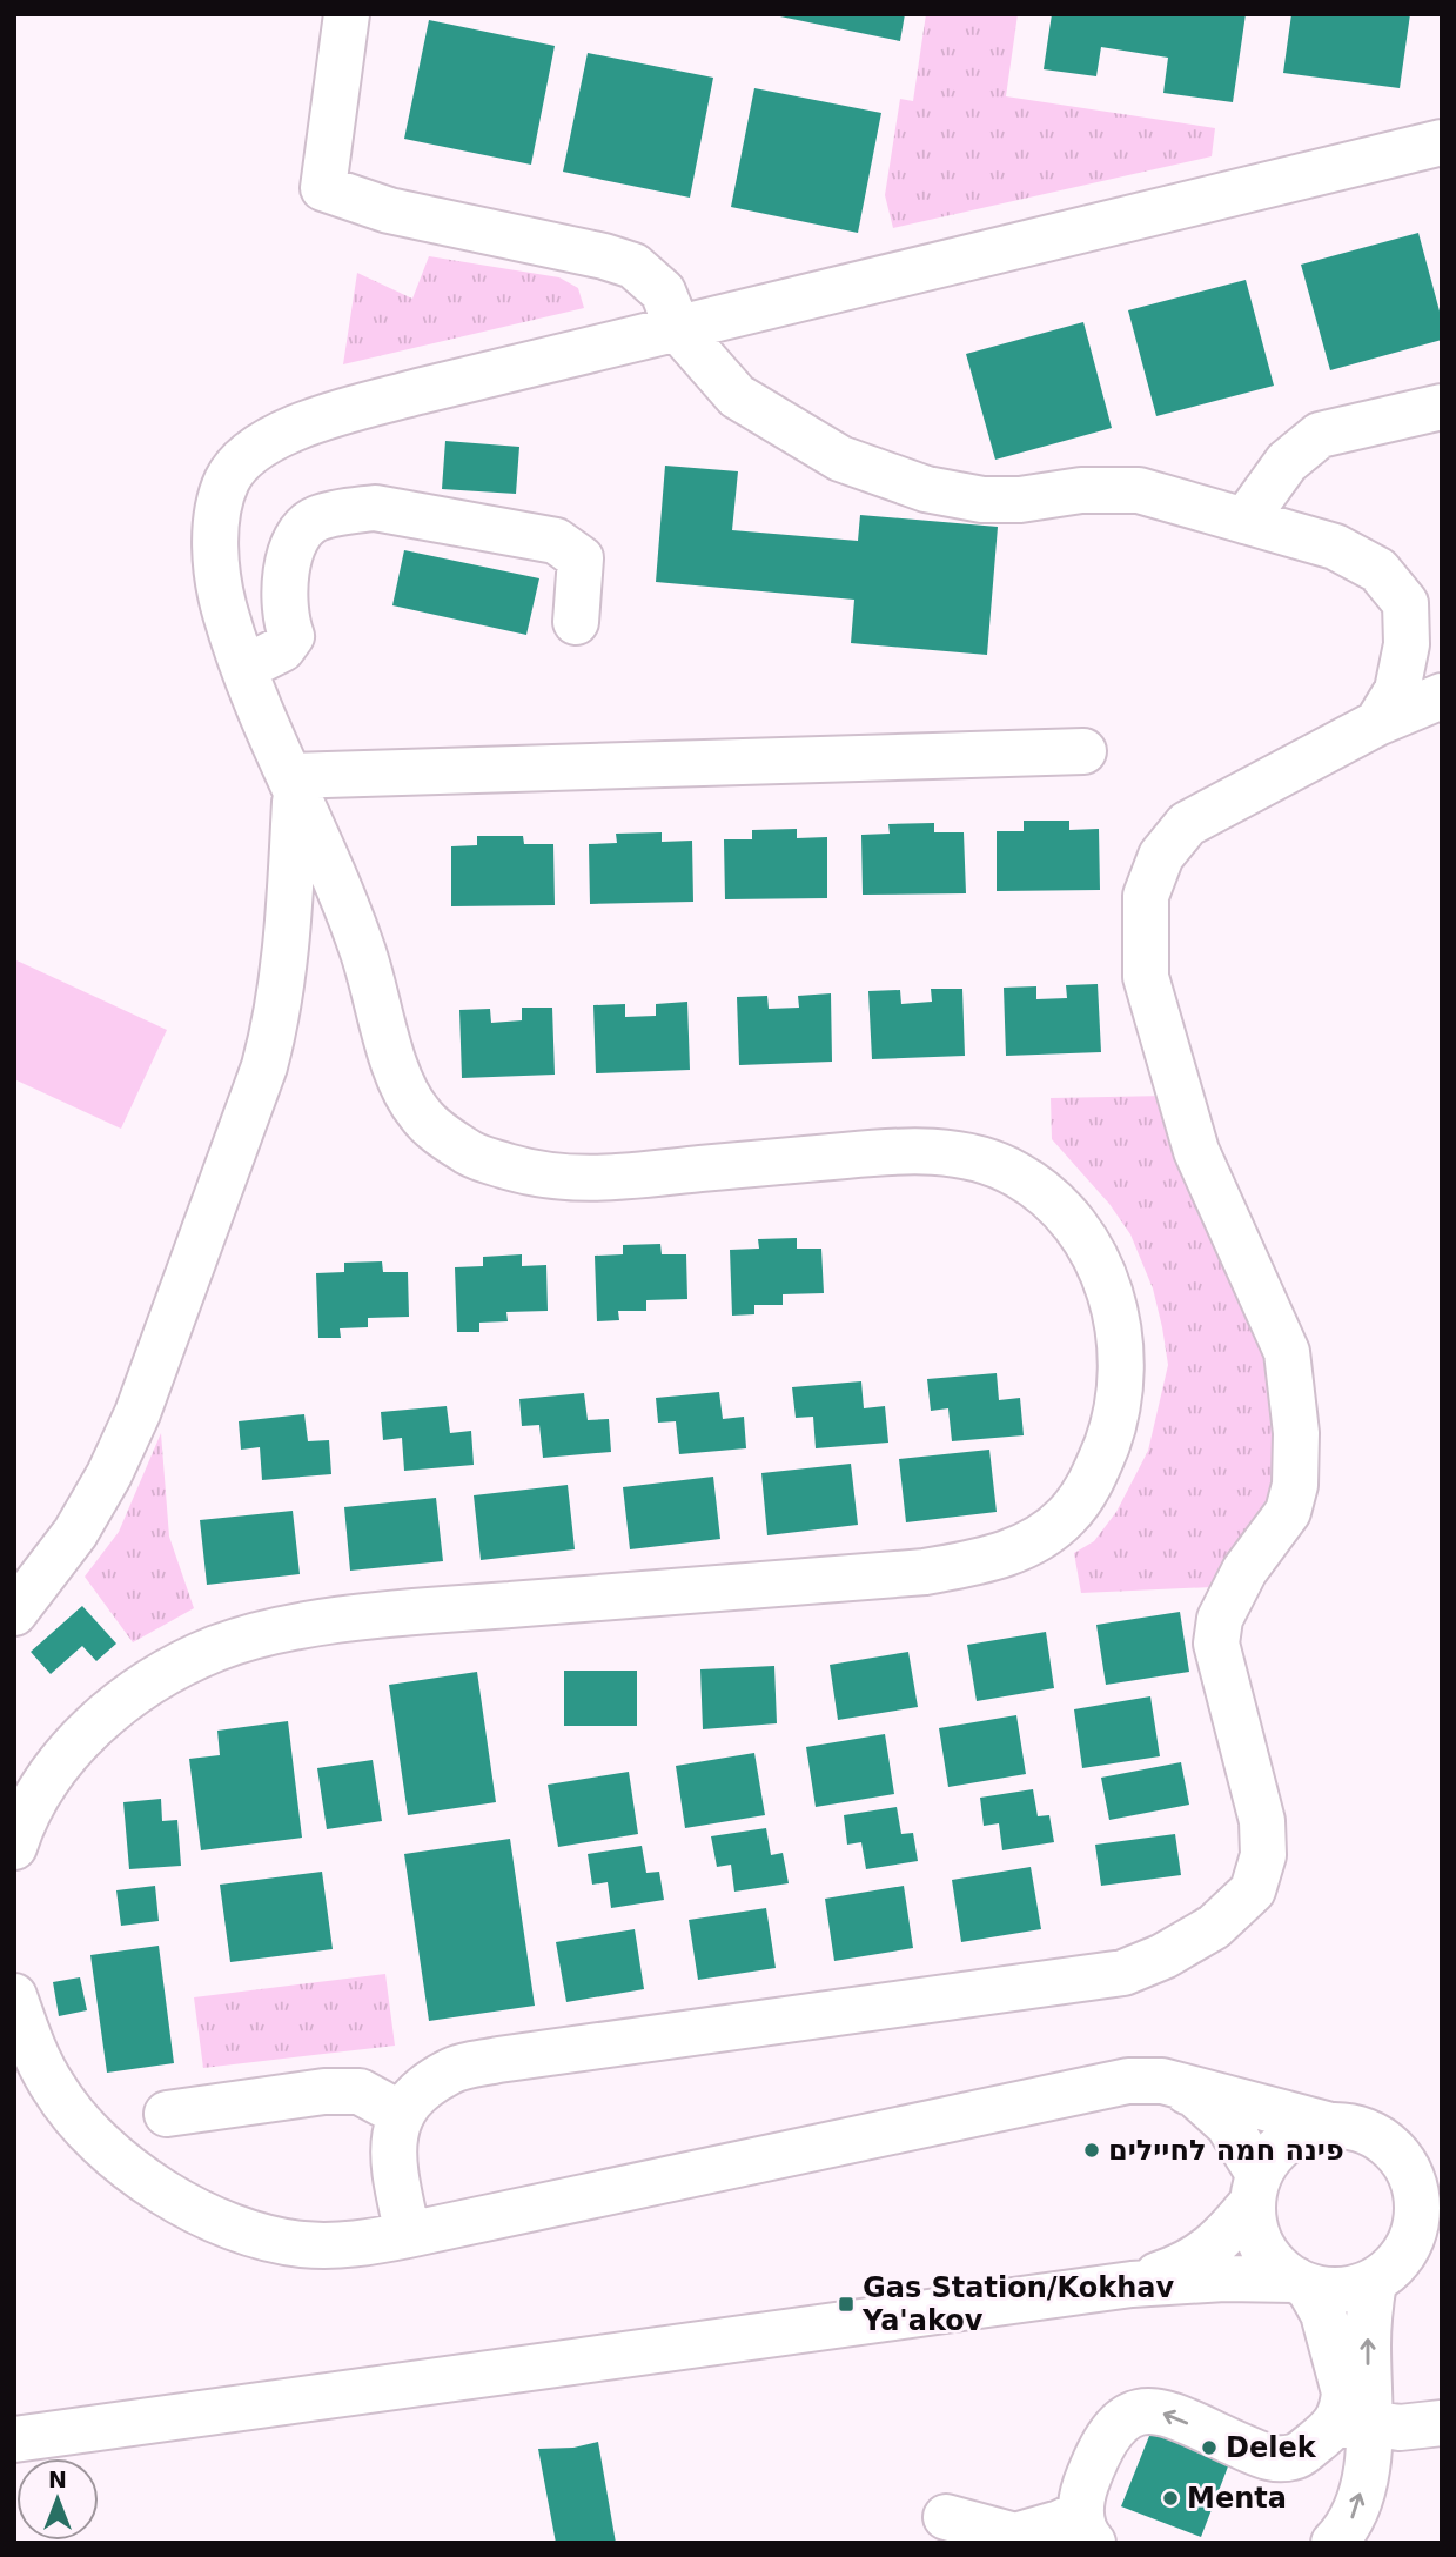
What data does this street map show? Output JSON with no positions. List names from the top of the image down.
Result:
{
  "places": {
    "other": ["פינה חמה לחיילים", "Delek", "Menta"],
    "transit": ["Gas Station/Kokhav Ya'akov"]
  },
  "north": "top"
}
